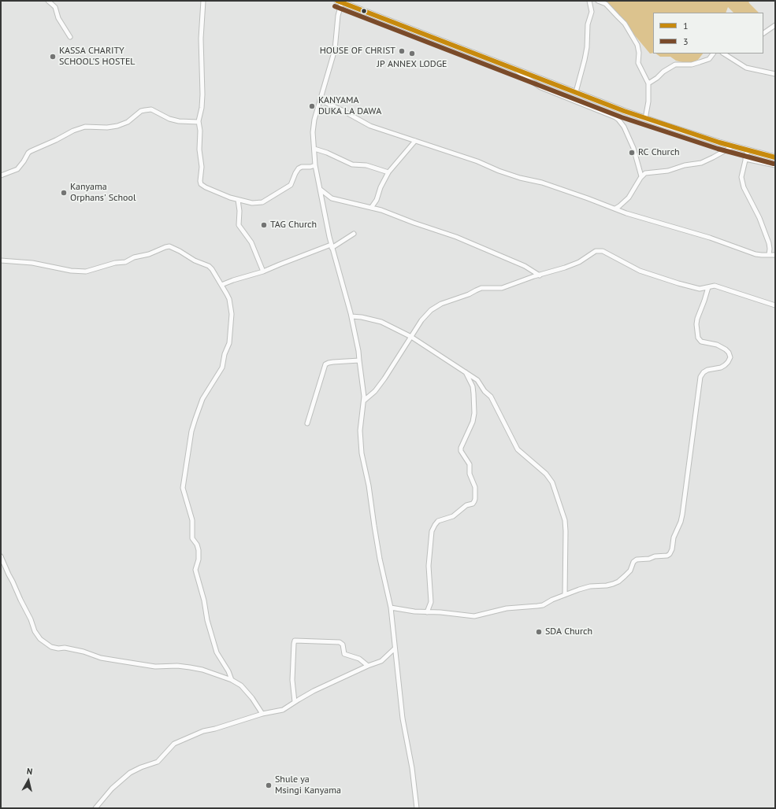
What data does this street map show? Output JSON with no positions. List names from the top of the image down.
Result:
{
  "places": [
    "HOUSE OF CHRIST",
    "JP ANNEX LODGE",
    "KASSA CHARITY SCHOOL'S HOSTEL",
    "KANYAMA DUKA LA DAWA",
    "RC Church",
    "Kanyama Orphans' School",
    "TAG Church",
    "SDA Church",
    "Shule ya Msingi Kanyama"
  ],
  "lines": ["transit line 1", "transit line 3"],
  "legend": ["1", "3"],
  "north": "top"
}
